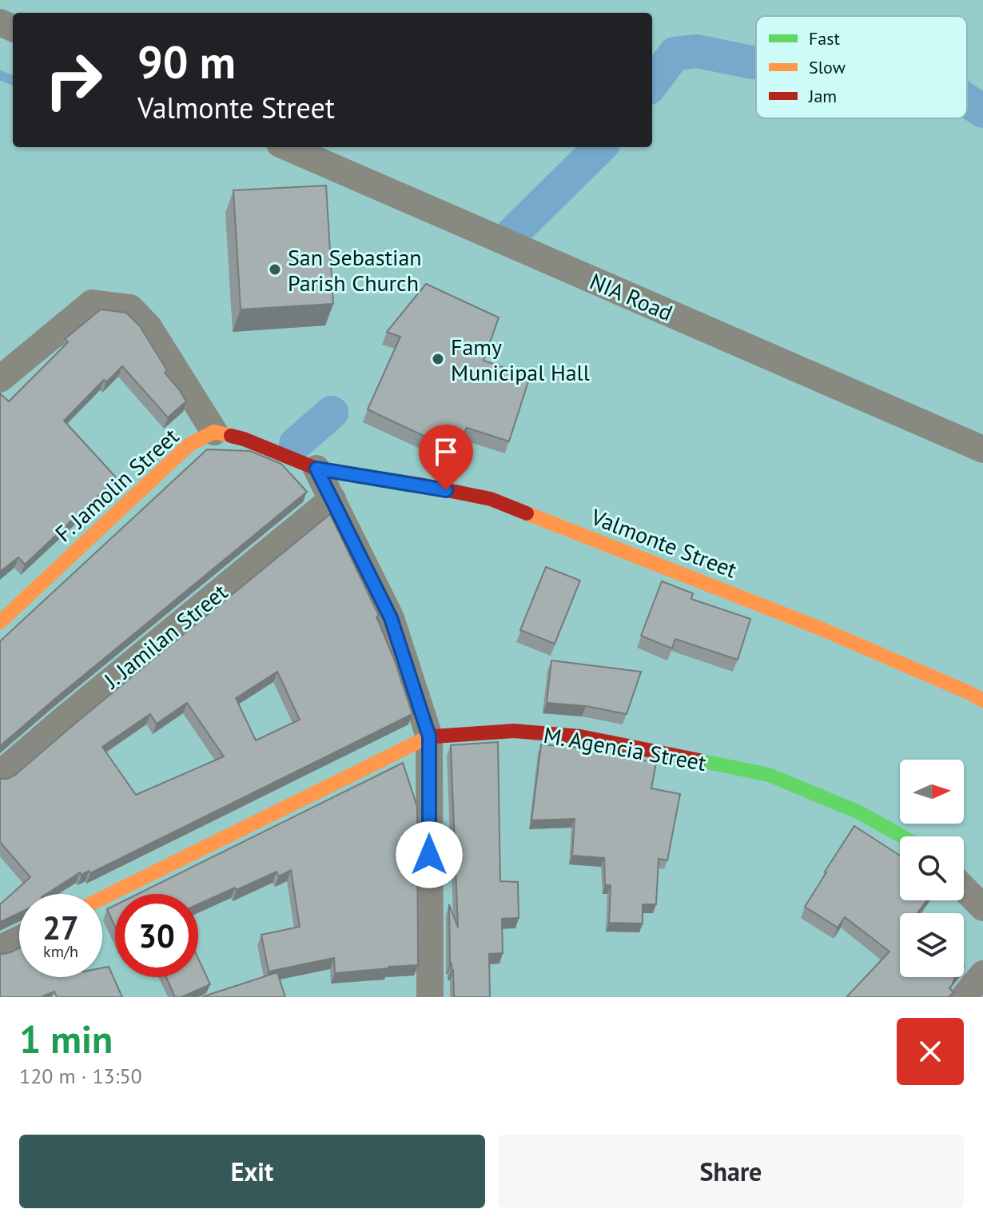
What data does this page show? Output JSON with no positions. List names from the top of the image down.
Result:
{
  "streets": {
    "street": [
      "NIA Road",
      "F. Jamolin Street",
      "Valmonte Street",
      "J. Jamilan Street",
      "M. Agencia Street"
    ]
  },
  "crossings": [
    ["F. Jamolin Street", "Valmonte Street"]
  ],
  "places": ["San Sebastian Parish Church", "Famy Municipal Hall"],
  "legend": ["Fast", "Slow", "Jam"],
  "north": "right",
  "page": {
    "turn": ["90 m", "Valmonte Street"],
    "speed": "27 km/h",
    "limit": "30",
    "heading": ["1 min", "120 m · 13:50"],
    "buttons": ["Exit", "Share"]
  }
}
